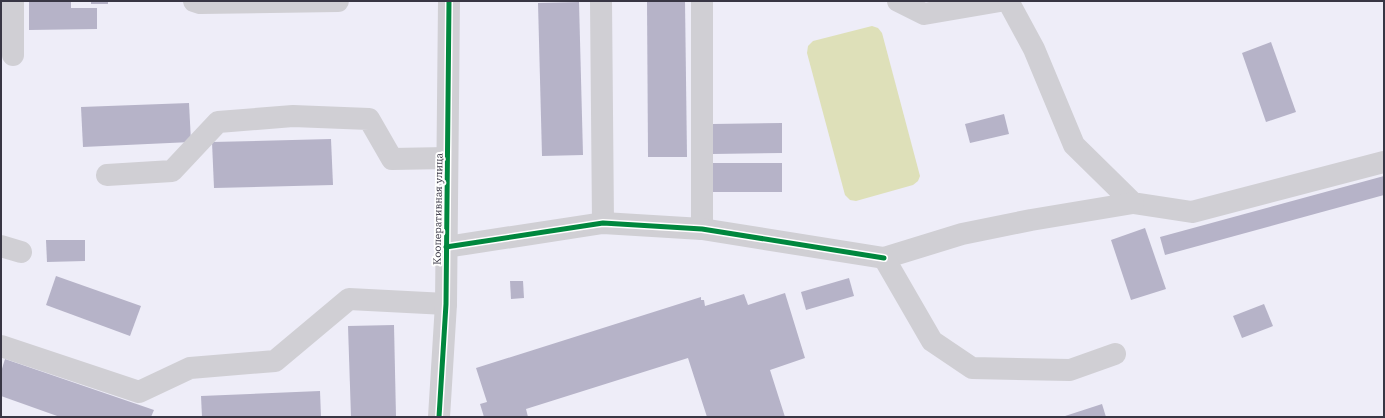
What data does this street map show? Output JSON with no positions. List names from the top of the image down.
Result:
{
  "streets": {
    "street": ["Кооперативная улица"]
  }
}
